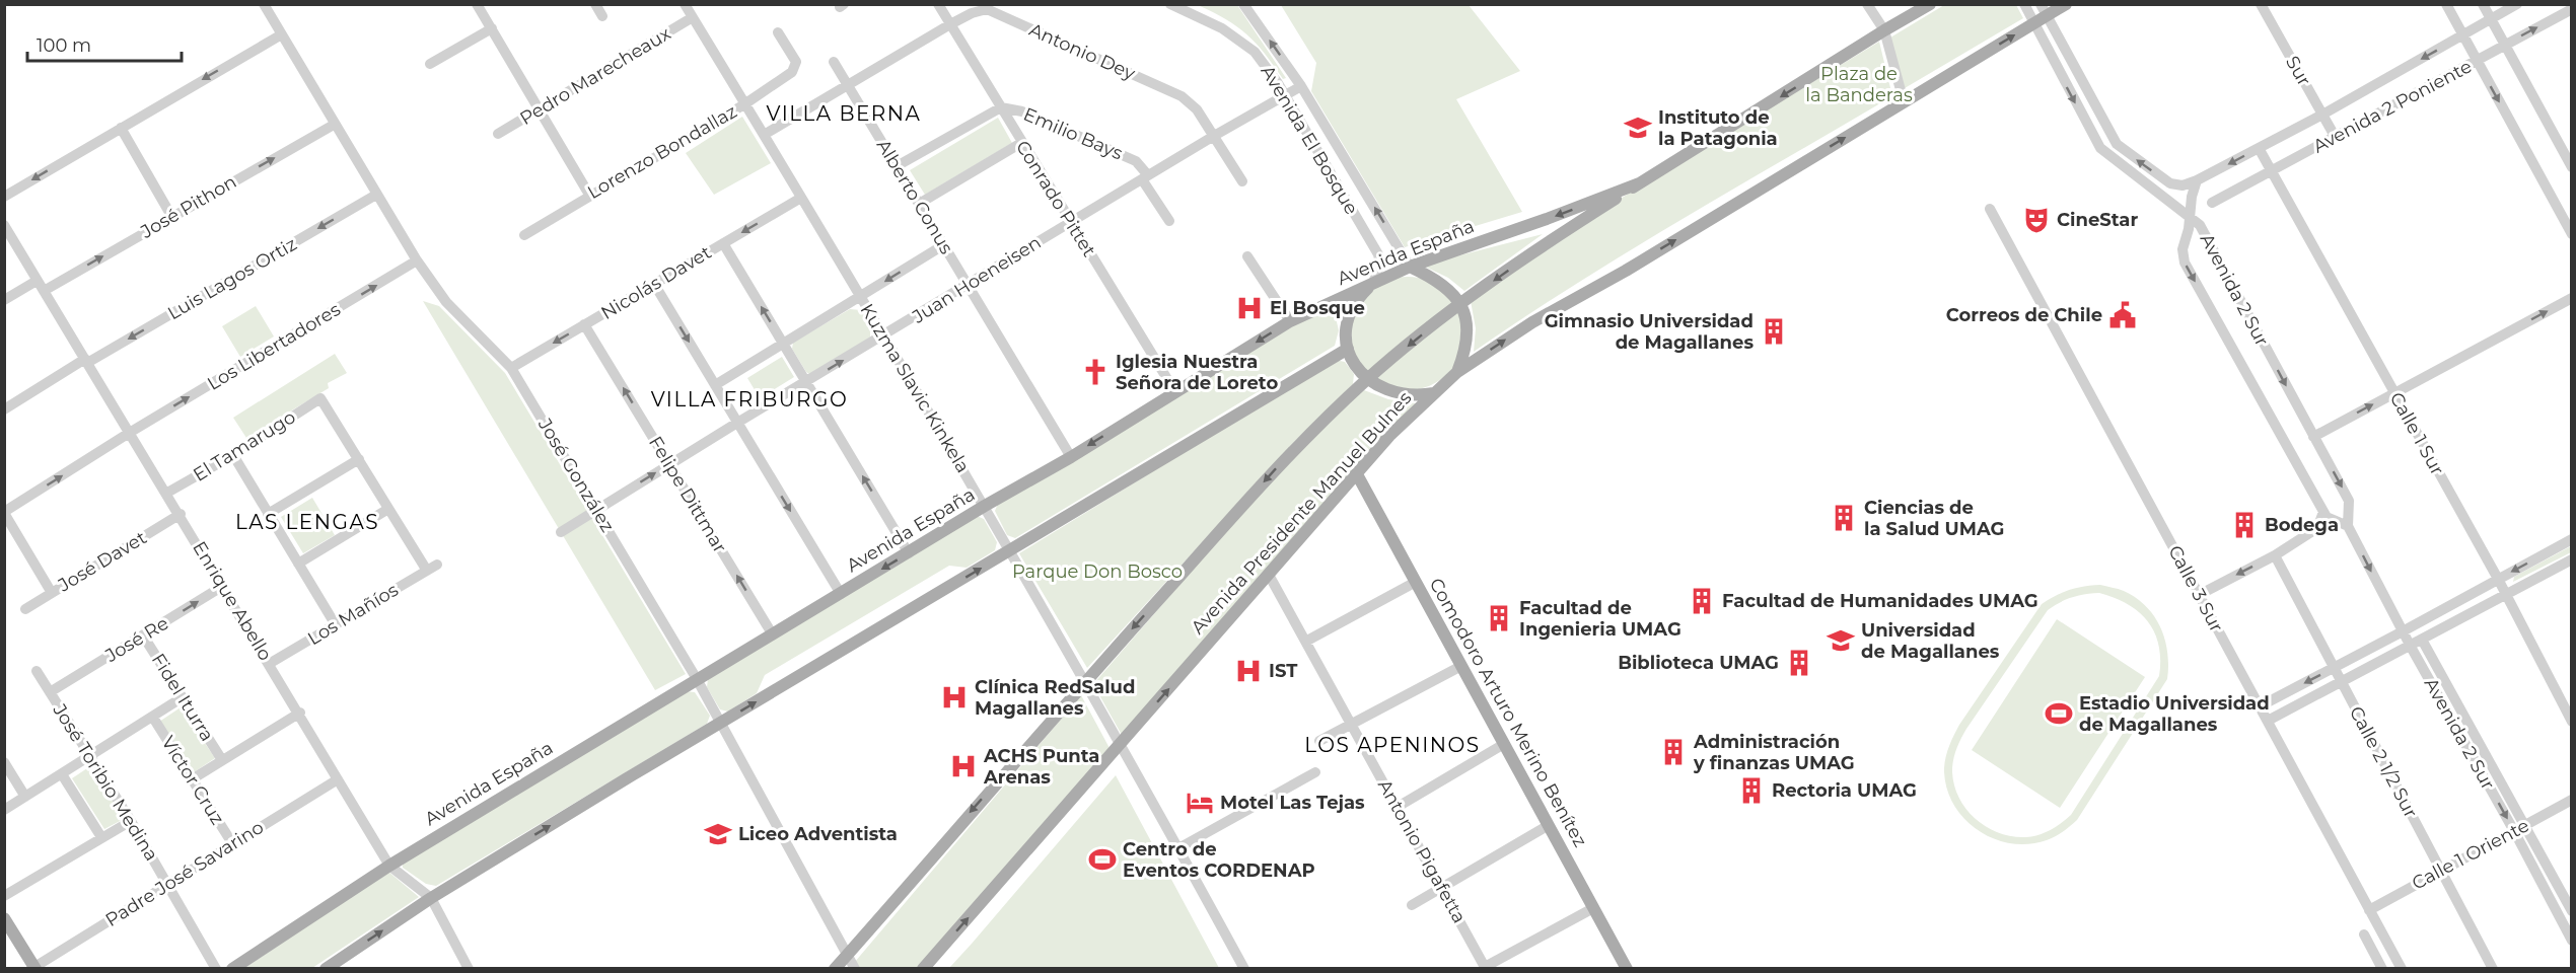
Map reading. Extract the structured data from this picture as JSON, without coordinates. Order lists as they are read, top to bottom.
{
  "streets": {
    "main road": ["Avenida España", "Avenida Presidente Manuel Bulnes", "Comodoro Arturo Merino Benítez"],
    "street": [
      "Antonio Dey",
      "Sur",
      "Pedro Marecheaux",
      "Avenida 2 Poniente",
      "Emilio Bays",
      "Avenida El Bosque",
      "Lorenzo Bondallaz",
      "Alberto Conus",
      "Conrado Pittet",
      "José Pithon",
      "Luis Lagos Ortiz",
      "Juan Hoeneisen",
      "Nicolás Davet",
      "Avenida 2 Sur",
      "Los Libertadores",
      "Kuzma Slavic Kinkela",
      "Calle 1 Sur",
      "El Tamarugo",
      "José González",
      "Felipe Dittmar",
      "José Davet",
      "Calle 3 Sur",
      "Enrique Abello",
      "Los Mañíos",
      "José Re",
      "Fidel Iturra",
      "Calle 2 1/2 Sur",
      "Víctor Cruz",
      "José Toribio Medina",
      "Antonio Pigafetta",
      "Calle 1 Oriente",
      "Padre José Savarino"
    ]
  },
  "crossings": [
    ["Antonio Dey", "Alberto Conus"],
    ["Antonio Dey", "Conrado Pittet"],
    ["Antonio Dey", "Juan Hoeneisen"],
    ["Antonio Dey", "Kuzma Slavic Kinkela"],
    ["Sur", "Avenida 2 Poniente"],
    ["Pedro Marecheaux", "Kuzma Slavic Kinkela"],
    ["Avenida 2 Poniente", "Calle 1 Sur"],
    ["Emilio Bays", "Alberto Conus"],
    ["Emilio Bays", "Conrado Pittet"],
    ["Emilio Bays", "Juan Hoeneisen"],
    ["Avenida El Bosque", "Avenida España"],
    ["Avenida El Bosque", "Juan Hoeneisen"],
    ["Lorenzo Bondallaz", "Kuzma Slavic Kinkela"],
    ["Alberto Conus", "Avenida España"],
    ["Alberto Conus", "Juan Hoeneisen"],
    ["Conrado Pittet", "Avenida España"],
    ["Conrado Pittet", "Juan Hoeneisen"],
    ["José Pithon", "José González"],
    ["José Pithon", "Enrique Abello"],
    ["Avenida España", "Kuzma Slavic Kinkela"],
    ["Avenida España", "José González"],
    ["Avenida España", "Felipe Dittmar"],
    ["Avenida España", "Avenida Presidente Manuel Bulnes"],
    ["Avenida España", "Enrique Abello"],
    ["Luis Lagos Ortiz", "José González"],
    ["Luis Lagos Ortiz", "Enrique Abello"],
    ["Juan Hoeneisen", "Kuzma Slavic Kinkela"],
    ["Juan Hoeneisen", "José González"],
    ["Juan Hoeneisen", "Felipe Dittmar"],
    ["Nicolás Davet", "Kuzma Slavic Kinkela"],
    ["Nicolás Davet", "José González"],
    ["Nicolás Davet", "Felipe Dittmar"],
    ["Avenida 2 Sur", "Calle 1 Oriente"],
    ["Los Libertadores", "José González"],
    ["Los Libertadores", "Enrique Abello"],
    ["Kuzma Slavic Kinkela", "Avenida Presidente Manuel Bulnes"],
    ["El Tamarugo", "Enrique Abello"],
    ["José González", "Avenida Presidente Manuel Bulnes"],
    ["Avenida Presidente Manuel Bulnes", "Comodoro Arturo Merino Benítez"],
    ["Avenida Presidente Manuel Bulnes", "Antonio Pigafetta"],
    ["José Davet", "Enrique Abello"],
    ["Calle 3 Sur", "Calle 1 Oriente"],
    ["Enrique Abello", "Los Mañíos"],
    ["Enrique Abello", "José Re"],
    ["Enrique Abello", "Padre José Savarino"],
    ["José Re", "Fidel Iturra"],
    ["José Re", "José Toribio Medina"],
    ["Calle 2 1/2 Sur", "Calle 1 Oriente"],
    ["Víctor Cruz", "Padre José Savarino"],
    ["José Toribio Medina", "Padre José Savarino"]
  ],
  "one_way": [
    "José Pithon",
    "Luis Lagos Ortiz",
    "Nicolás Davet",
    "Avenida 2 Sur",
    "Los Libertadores",
    "José Re"
  ],
  "districts": [
    "VILLA BERNA",
    "VILLA FRIBURGO",
    "LAS LENGAS",
    "LOS APENINOS"
  ],
  "parks": ["Plaza de la Banderas", "Parque Don Bosco"],
  "places": {
    "school or university": ["Instituto de la Patagonia", "Universidad de Magallanes", "Liceo Adventista"],
    "theatre": ["CineStar"],
    "hospital": [
      "El Bosque",
      "IST",
      "Clínica RedSalud Magallanes",
      "ACHS Punta Arenas"
    ],
    "public building": ["Correos de Chile"],
    "building": [
      "Gimnasio Universidad de Magallanes",
      "Ciencias de la Salud UMAG",
      "Bodega",
      "Facultad de Humanidades UMAG",
      "Facultad de Ingenieria UMAG",
      "Biblioteca UMAG",
      "Administración y finanzas UMAG",
      "Rectoria UMAG"
    ],
    "church": ["Iglesia Nuestra Señora de Loreto"],
    "sports": ["Estadio Universidad de Magallanes", "Centro de Eventos CORDENAP"],
    "hotel": ["Motel Las Tejas"]
  },
  "scale_bar": "100 m"
}
